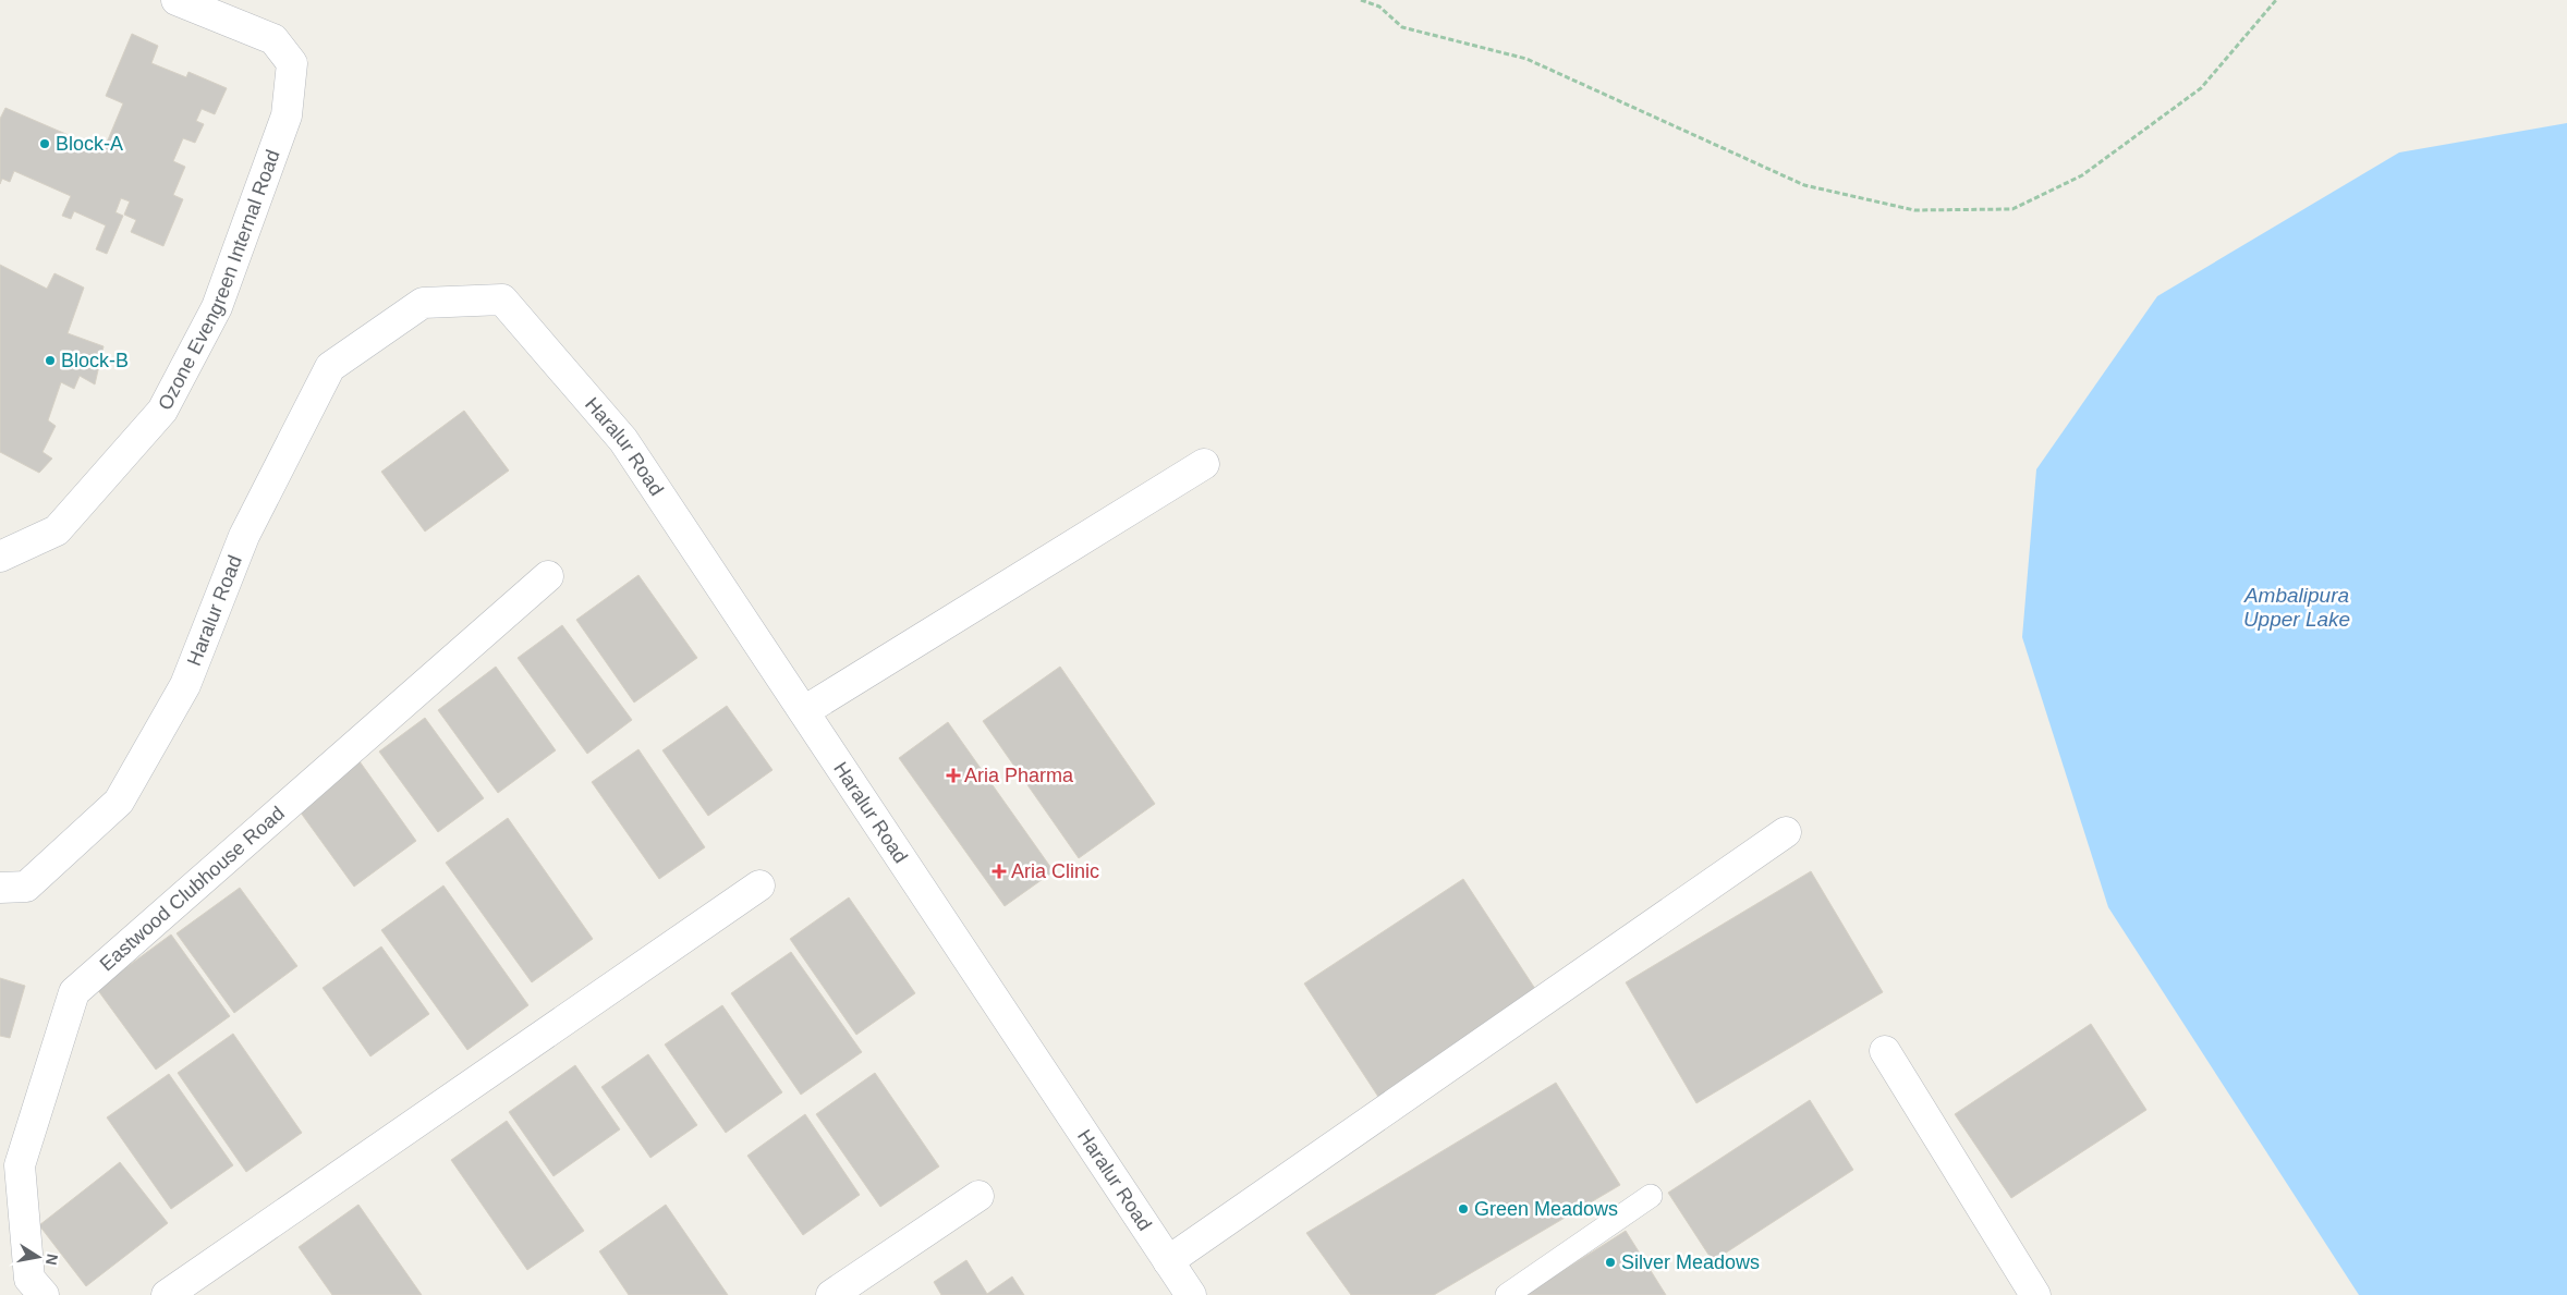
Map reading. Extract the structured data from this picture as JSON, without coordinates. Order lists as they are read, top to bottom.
{
  "streets": {
    "street": ["Ozone Evengreen Internal Road", "Haralur Road", "Eastwood Clubhouse Road"]
  },
  "water": ["Ambalipura Upper Lake"],
  "places": {
    "other": [
      "Block-A",
      "Block-B",
      "Green Meadows",
      "Silver Meadows"
    ],
    "health": ["Aria Pharma", "Aria Clinic"]
  },
  "north": "right"
}
